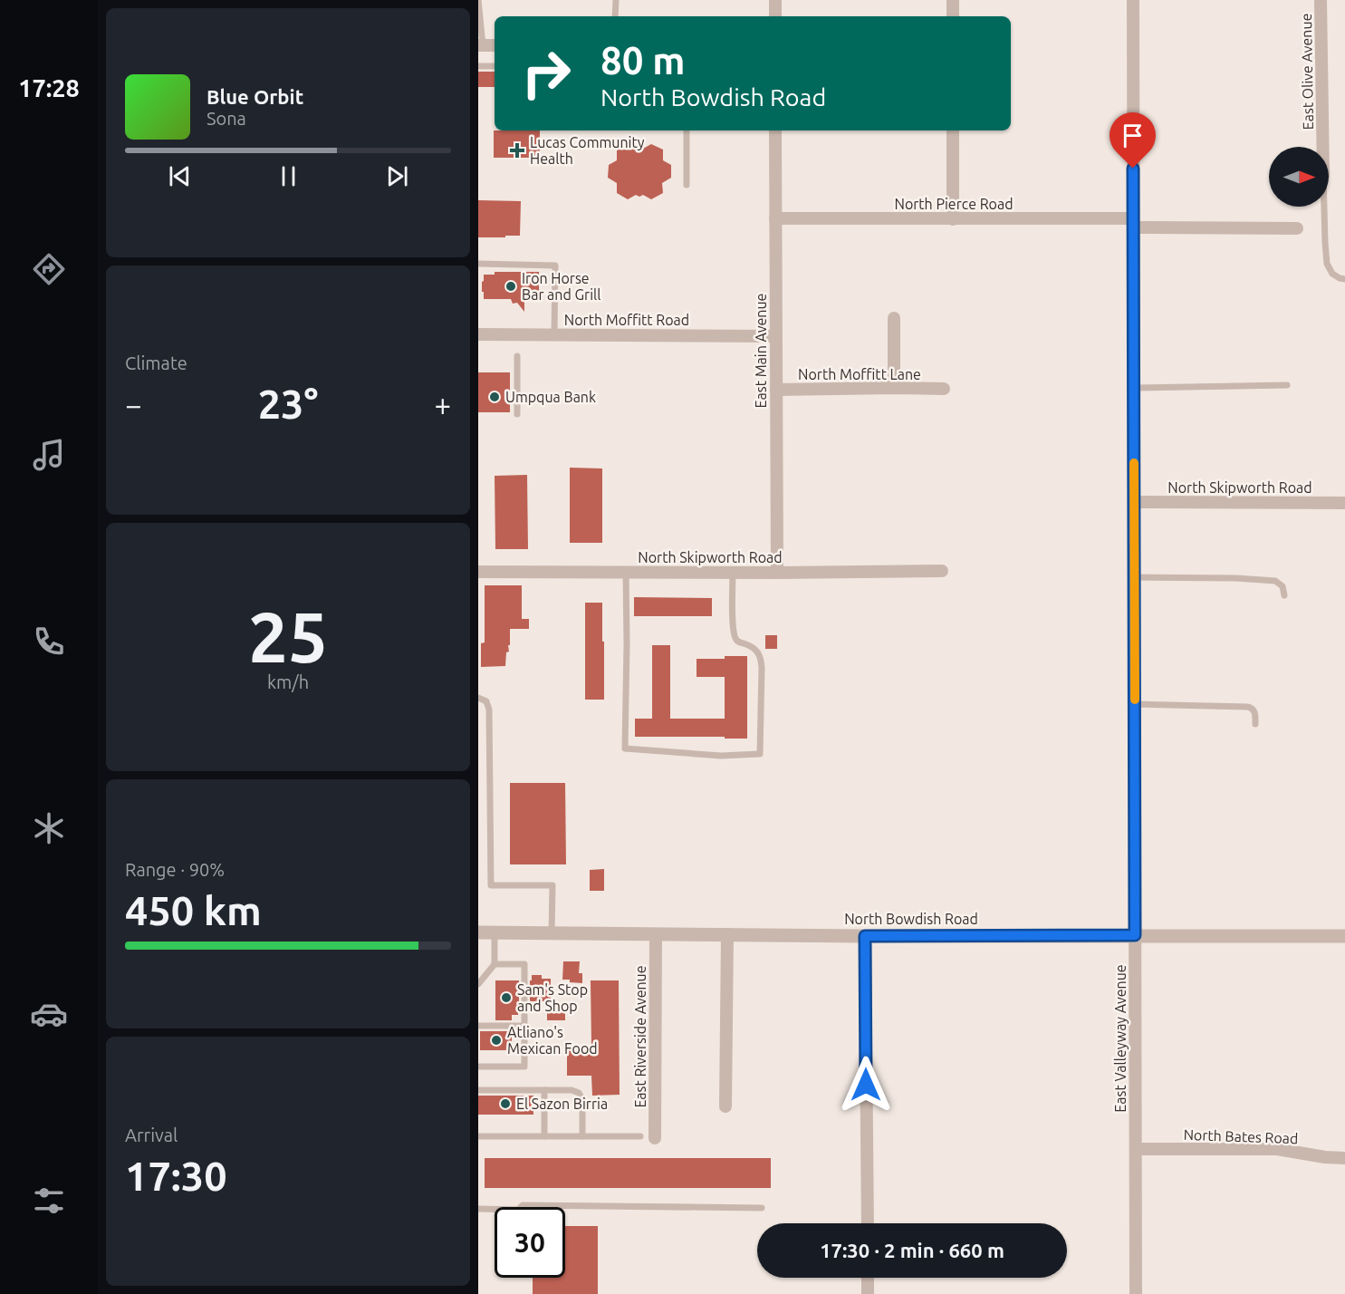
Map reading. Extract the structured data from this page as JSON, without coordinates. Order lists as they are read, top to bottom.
{
  "streets": {
    "street": [
      "East Olive Avenue",
      "North Pierce Road",
      "North Moffitt Road",
      "East Main Avenue",
      "North Moffitt Lane",
      "North Skipworth Road",
      "North Bowdish Road",
      "East Riverside Avenue",
      "East Valleyway Avenue",
      "North Bates Road"
    ]
  },
  "crossings": [
    ["North Pierce Road", "East Main Avenue"],
    ["North Pierce Road", "East Valleyway Avenue"],
    ["North Moffitt Road", "East Main Avenue"],
    ["East Main Avenue", "North Moffitt Lane"],
    ["East Main Avenue", "North Skipworth Road"],
    ["North Skipworth Road", "East Valleyway Avenue"],
    ["North Bowdish Road", "East Riverside Avenue"],
    ["North Bowdish Road", "East Valleyway Avenue"],
    ["East Valleyway Avenue", "North Bates Road"]
  ],
  "places": {
    "health": ["Lucas Community Health"],
    "other": [
      "Iron Horse Bar and Grill",
      "Umpqua Bank",
      "Sam's Stop and Shop",
      "Atliano's Mexican Food",
      "El Sazon Birria"
    ]
  },
  "north": "right",
  "page": {
    "tabs": "17:28",
    "turn": ["80 m", "North Bowdish Road"],
    "song": ["Blue Orbit", "Sona"],
    "tile": [
      "Climate",
      ["25", "km/h"],
      ["Range · 90%", "450 km"],
      ["Arrival", "17:30"]
    ],
    "heat": ["−", "23°", "+"],
    "limit": "30",
    "trip": "17:30 · 2 min · 660 m"
  }
}
